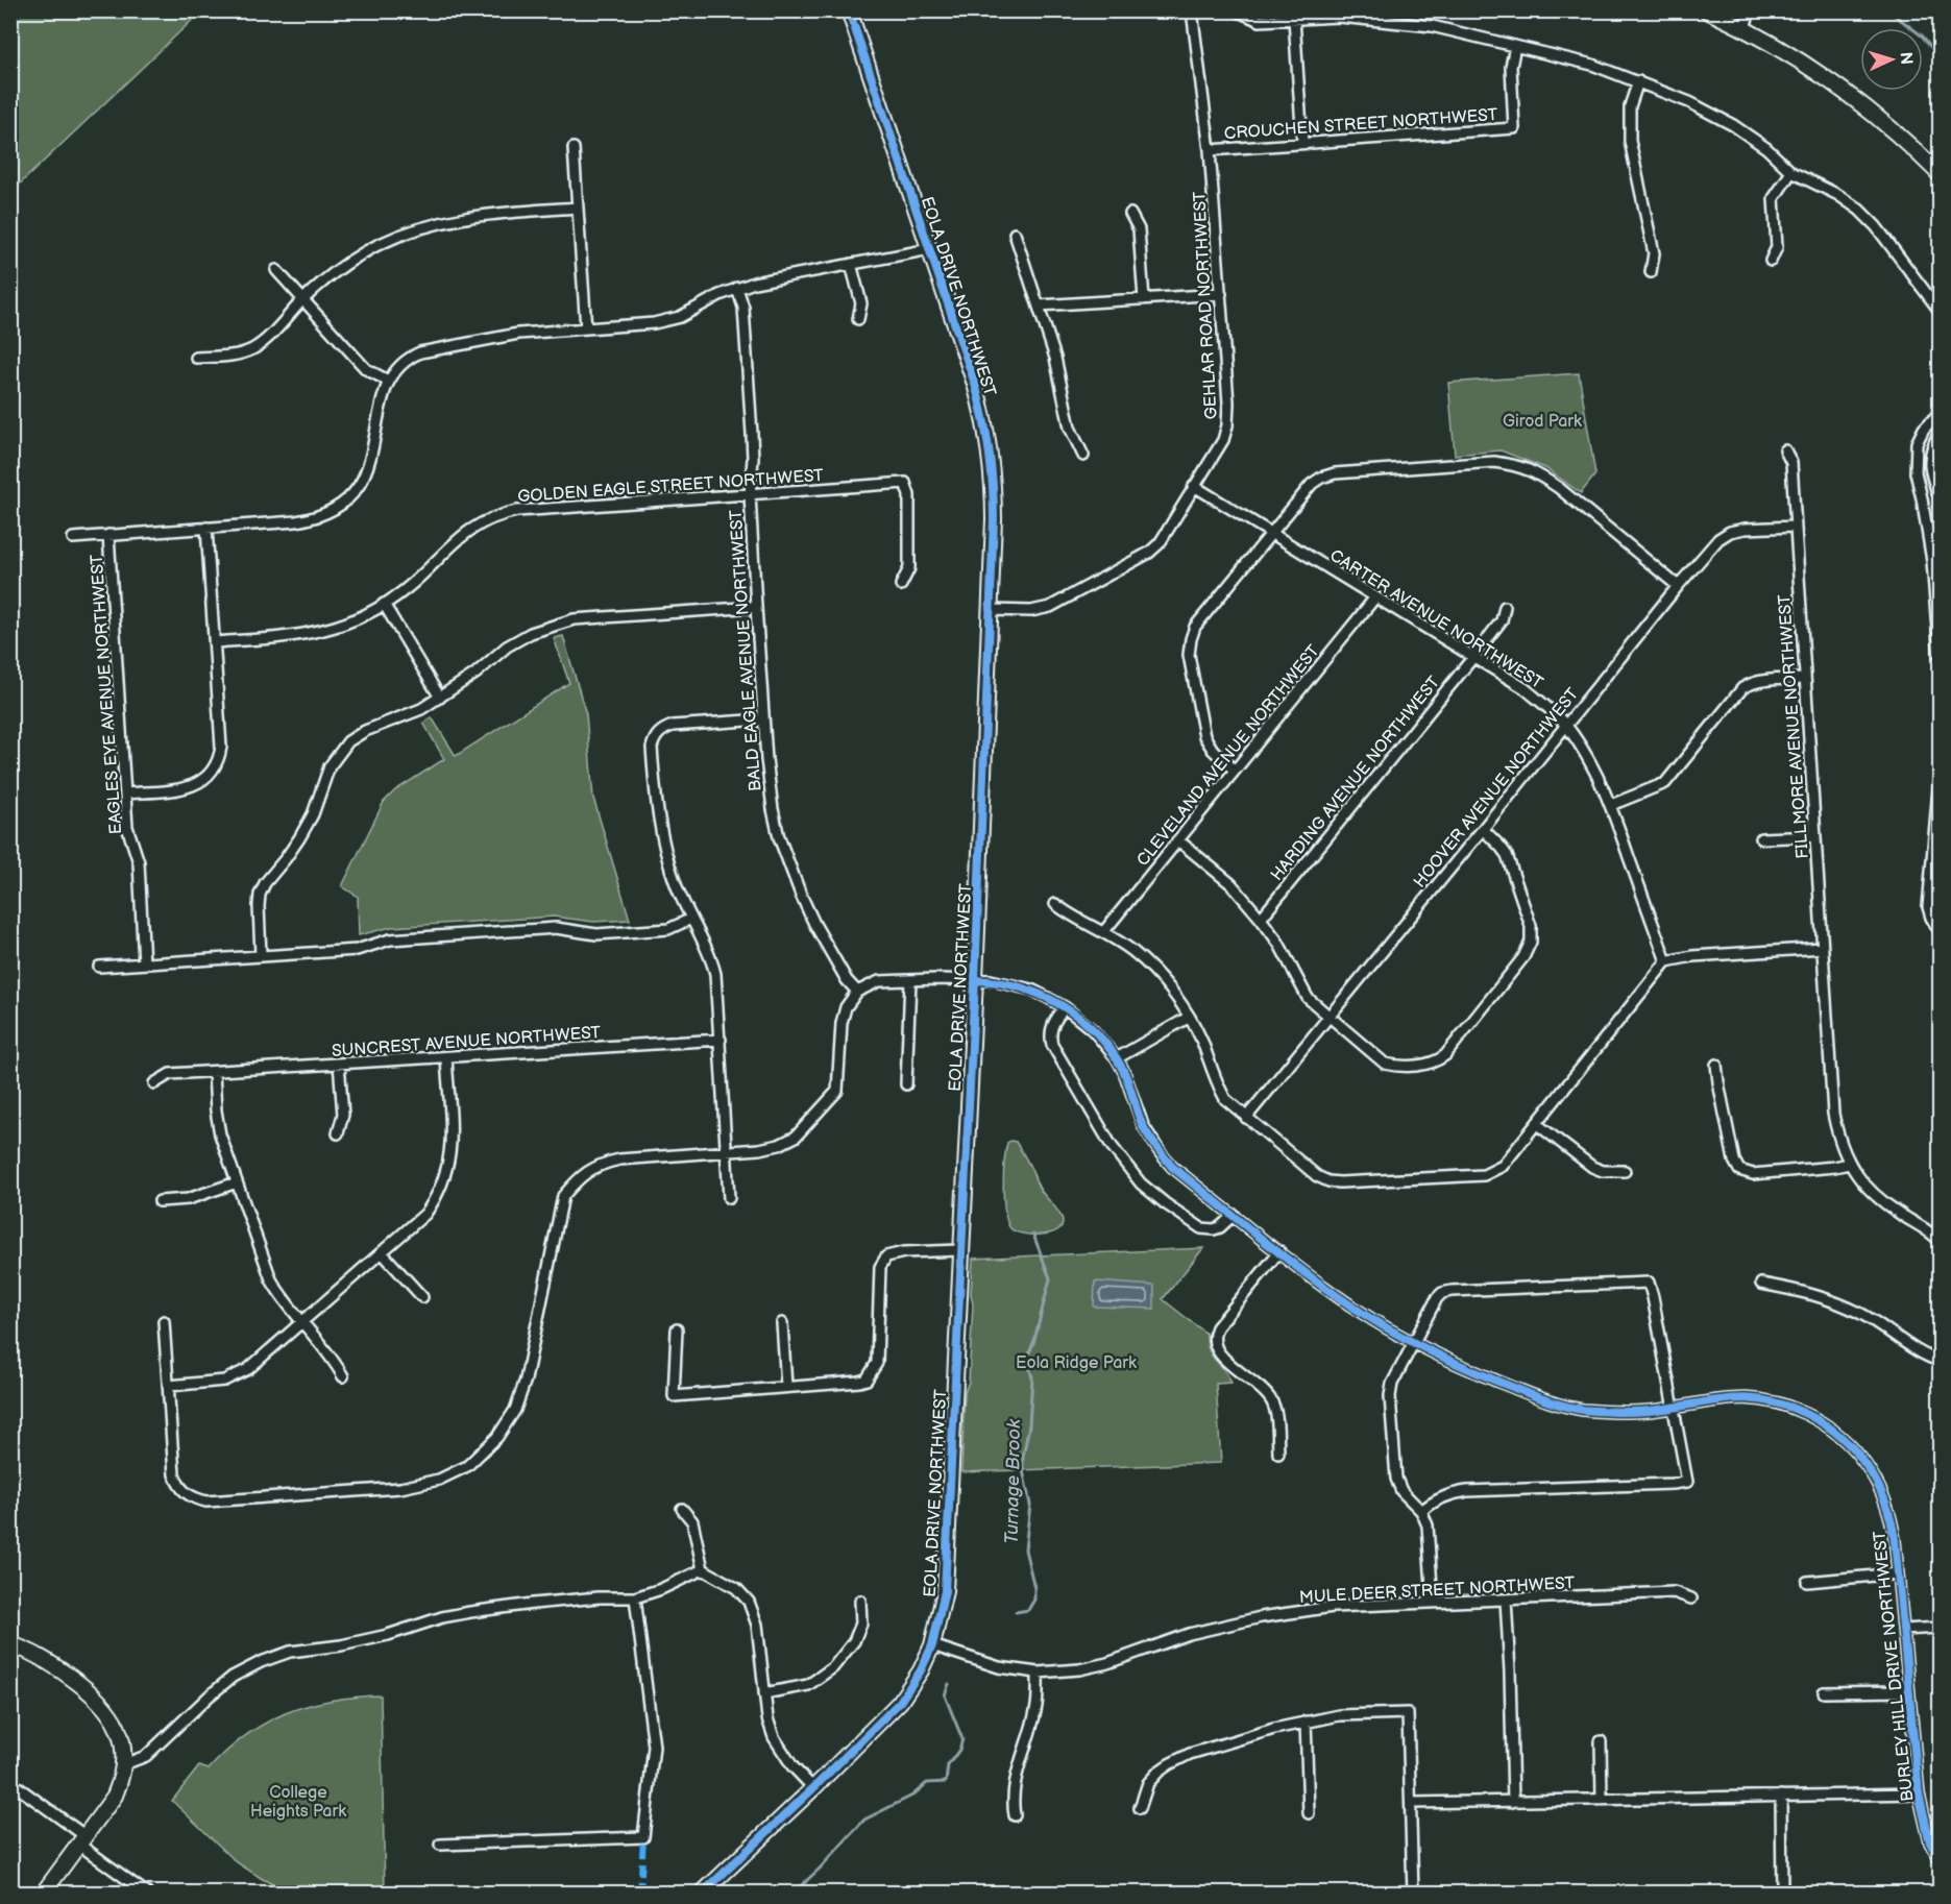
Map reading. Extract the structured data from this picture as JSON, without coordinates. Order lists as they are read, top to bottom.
{
  "streets": {
    "main road": ["EOLA DRIVE NORTHWEST"],
    "street": [
      "CROUCHEN STREET NORTHWEST",
      "GEHLAR ROAD NORTHWEST",
      "GOLDEN EAGLE STREET NORTHWEST",
      "CARTER AVENUE NORTHWEST",
      "BALD EAGLE AVENUE NORTHWEST",
      "EAGLES EYE AVENUE NORTHWEST",
      "FILLMORE AVENUE NORTHWEST",
      "CLEVELAND AVENUE NORTHWEST",
      "HARDING AVENUE NORTHWEST",
      "HOOVER AVENUE NORTHWEST",
      "SUNCREST AVENUE NORTHWEST",
      "MULE DEER STREET NORTHWEST",
      "BURLEY HILL DRIVE NORTHWEST"
    ]
  },
  "crossings": [
    ["CROUCHEN STREET NORTHWEST", "GEHLAR ROAD NORTHWEST"],
    ["EOLA DRIVE NORTHWEST", "GEHLAR ROAD NORTHWEST"],
    ["EOLA DRIVE NORTHWEST", "MULE DEER STREET NORTHWEST"],
    ["EOLA DRIVE NORTHWEST", "BURLEY HILL DRIVE NORTHWEST"],
    ["GEHLAR ROAD NORTHWEST", "CARTER AVENUE NORTHWEST"],
    ["GOLDEN EAGLE STREET NORTHWEST", "BALD EAGLE AVENUE NORTHWEST"],
    ["CARTER AVENUE NORTHWEST", "CLEVELAND AVENUE NORTHWEST"],
    ["CARTER AVENUE NORTHWEST", "HARDING AVENUE NORTHWEST"],
    ["CARTER AVENUE NORTHWEST", "HOOVER AVENUE NORTHWEST"],
    ["BALD EAGLE AVENUE NORTHWEST", "BURLEY HILL DRIVE NORTHWEST"],
    ["FILLMORE AVENUE NORTHWEST", "HOOVER AVENUE NORTHWEST"]
  ],
  "water": ["Turnage Brook"],
  "parks": ["Girod Park", "Eola Ridge Park", "College Heights Park"],
  "north": "right"
}
